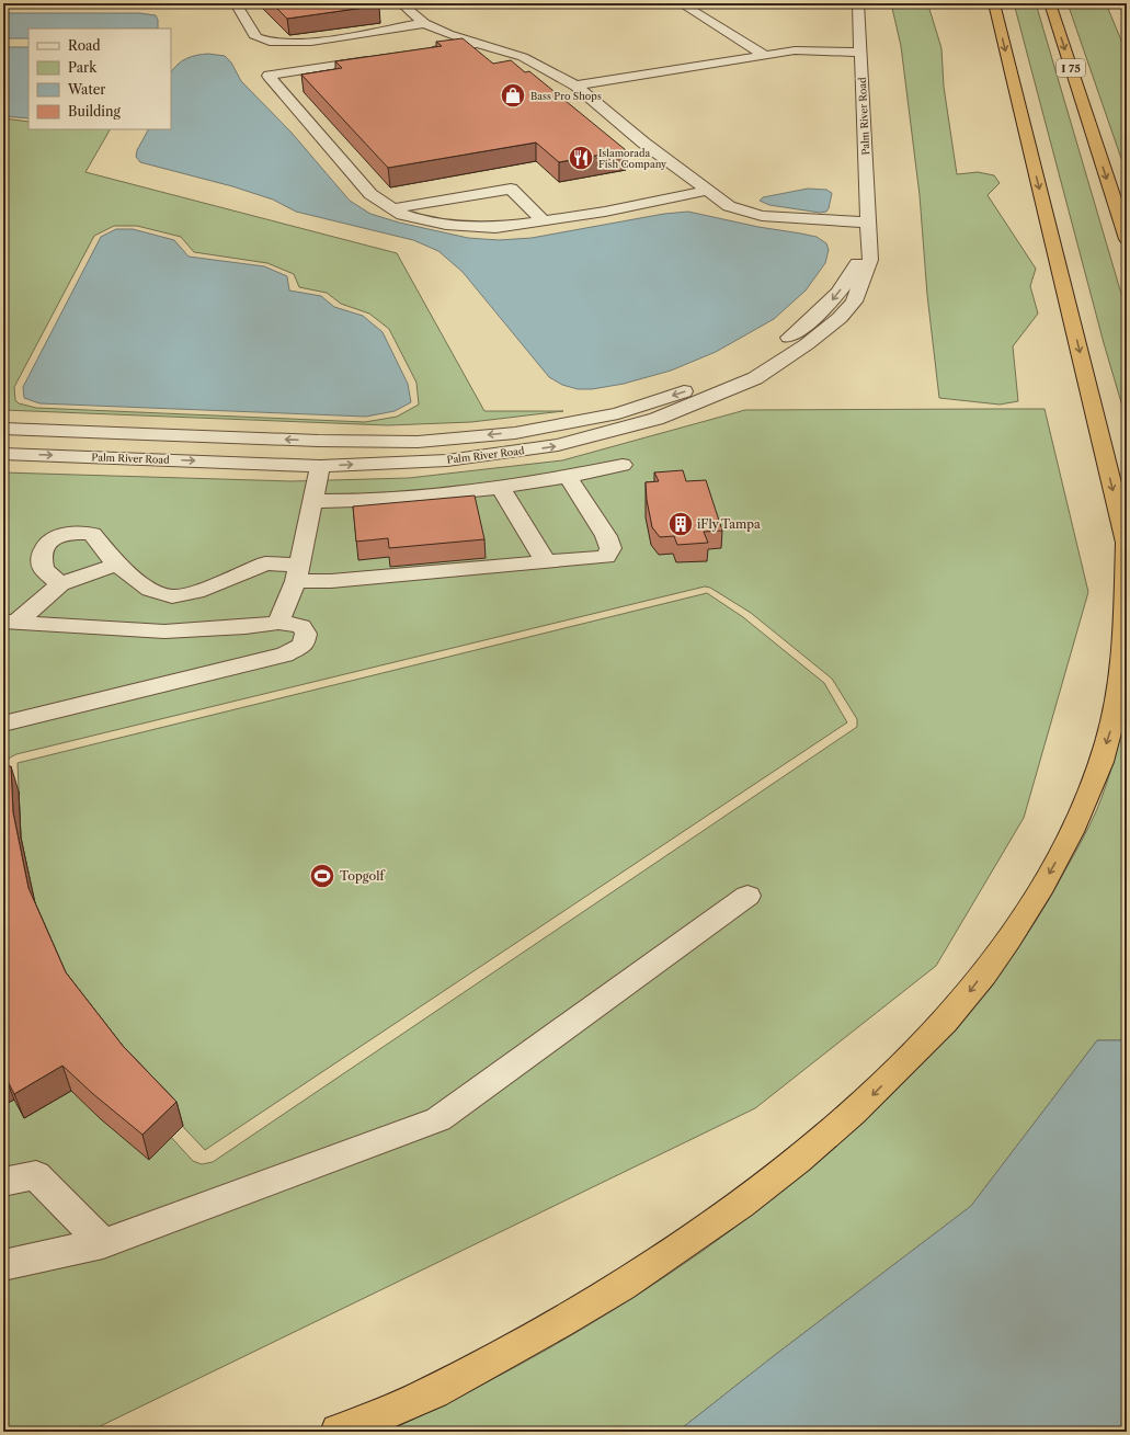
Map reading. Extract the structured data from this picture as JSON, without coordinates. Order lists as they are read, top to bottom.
{
  "streets": {
    "highway": ["I 75"],
    "street": ["Palm River Road"]
  },
  "places": {
    "shop": ["Bass Pro Shops"],
    "restaurant": ["Islamorada Fish Company"],
    "building": ["iFly Tampa"],
    "sports": ["Topgolf"]
  },
  "legend": [
    "Road",
    "Park",
    "Water",
    "Building"
  ]
}
